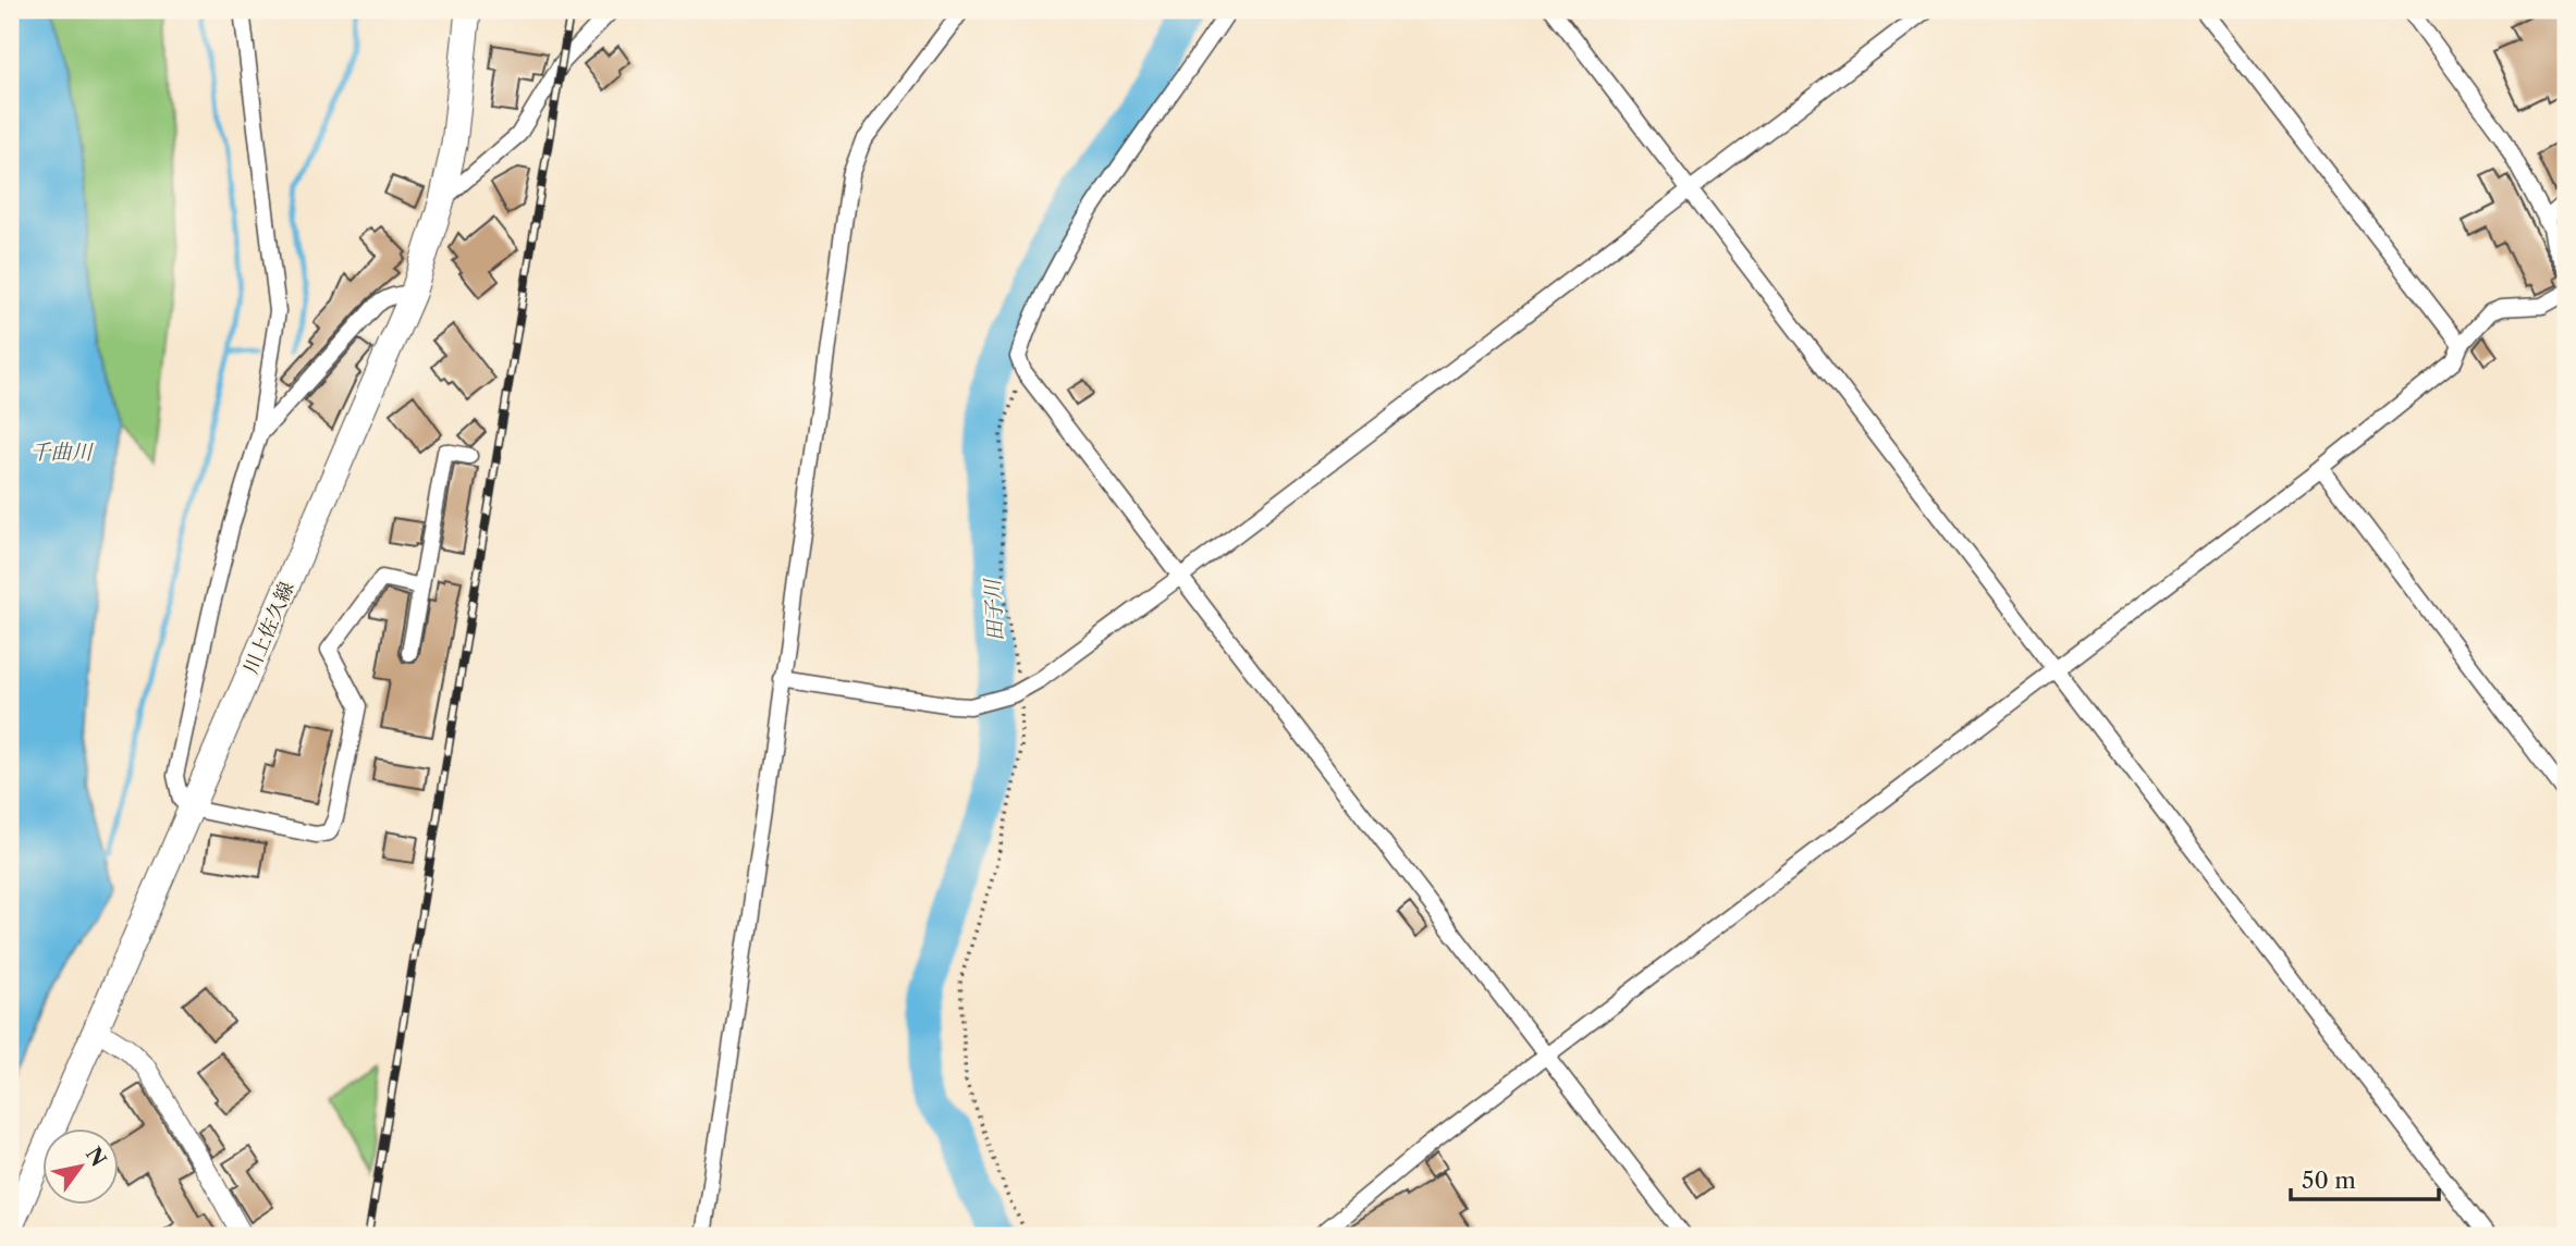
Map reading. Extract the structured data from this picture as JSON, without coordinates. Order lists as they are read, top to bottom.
{
  "streets": {
    "main road": ["川上佐久線"]
  },
  "water": ["千曲川", "田子川"],
  "scale_bar": "50 m",
  "north": "top right"
}
